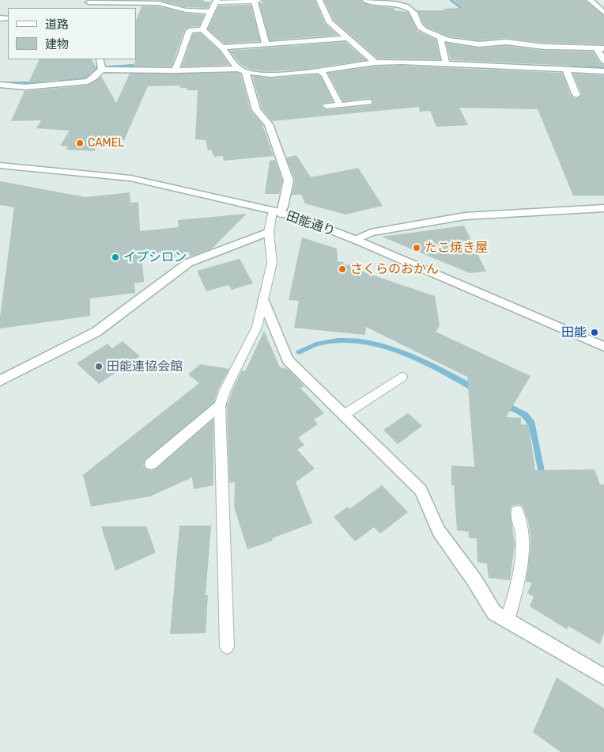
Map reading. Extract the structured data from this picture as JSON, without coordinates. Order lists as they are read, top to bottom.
{
  "streets": {
    "street": ["田能通り"]
  },
  "places": [
    "CAMEL",
    "たこ焼き屋",
    "イプシロン",
    "さくらのおかん",
    "田能",
    "田能連協会館"
  ],
  "legend": ["道路", "建物"]
}
